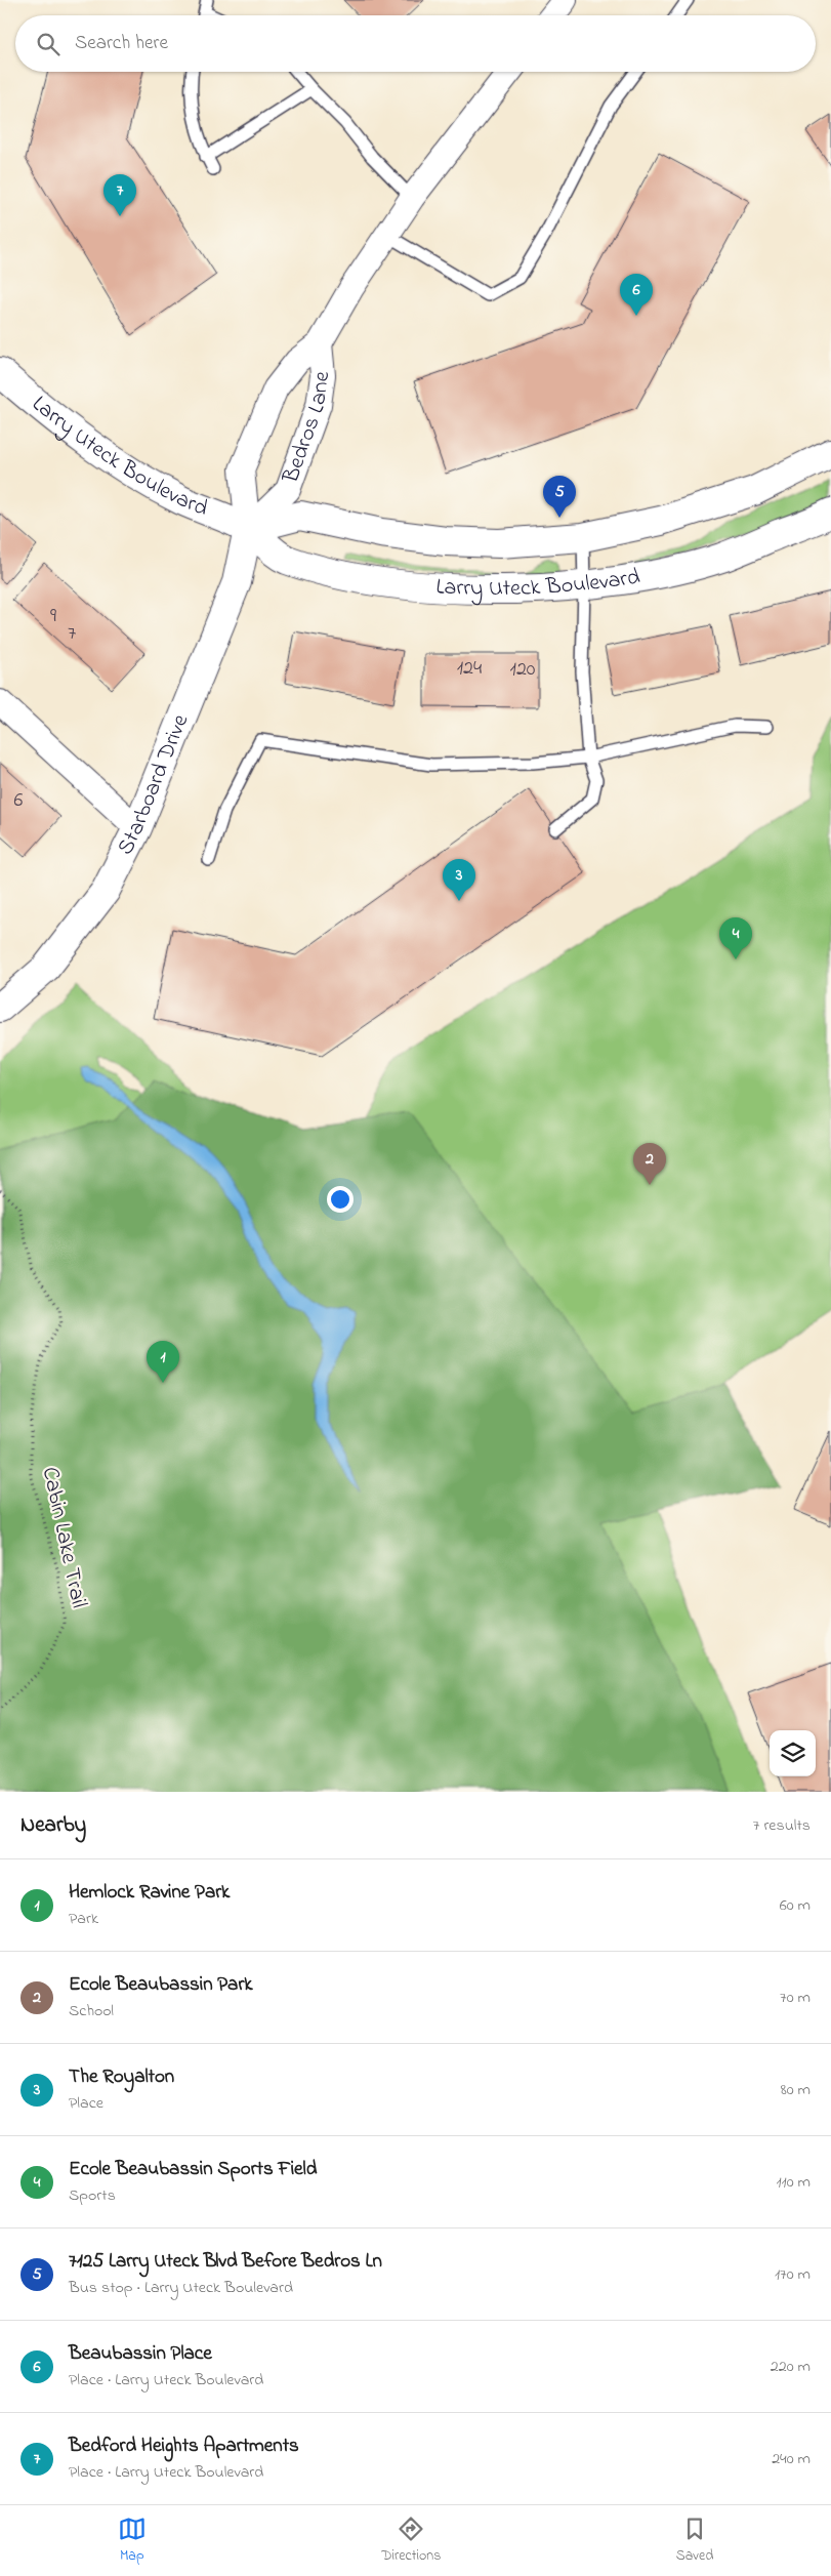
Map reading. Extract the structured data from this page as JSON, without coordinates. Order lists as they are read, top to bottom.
{
  "streets": {
    "main road": ["Larry Uteck Boulevard", "Starboard Drive"],
    "street": ["Bedros Lane"],
    "path": ["Cabin Lake Trail"]
  },
  "crossings": [
    ["Bedros Lane", "Larry Uteck Boulevard"],
    ["Bedros Lane", "Starboard Drive"],
    ["Larry Uteck Boulevard", "Starboard Drive"]
  ],
  "house_numbers": [
    "9",
    "7",
    "124",
    "120",
    "6"
  ],
  "page": {
    "search": "Search here",
    "pins": [
      "7",
      "6",
      "5",
      "3",
      "4",
      "2",
      "1"
    ],
    "heading": ["Nearby", "7 results"],
    "list": [
      {
        "mark": "1",
        "name": "Hemlock Ravine Park",
        "note": "Park",
        "value": "60 m"
      },
      {
        "mark": "2",
        "name": "Ecole Beaubassin Park",
        "note": "School",
        "value": "70 m"
      },
      {
        "mark": "3",
        "name": "The Royalton",
        "note": "Place",
        "value": "80 m"
      },
      {
        "mark": "4",
        "name": "Ecole Beaubassin Sports Field",
        "note": "Sports",
        "value": "110 m"
      },
      {
        "mark": "5",
        "name": "7125 Larry Uteck Blvd Before Bedros Ln",
        "note": "Bus stop · Larry Uteck Boulevard",
        "value": "170 m"
      },
      {
        "mark": "6",
        "name": "Beaubassin Place",
        "note": "Place · Larry Uteck Boulevard",
        "value": "220 m"
      },
      {
        "mark": "7",
        "name": "Bedford Heights Apartments",
        "note": "Place · Larry Uteck Boulevard",
        "value": "240 m"
      }
    ],
    "nav": ["Map", "Directions", "Saved"]
  }
}
